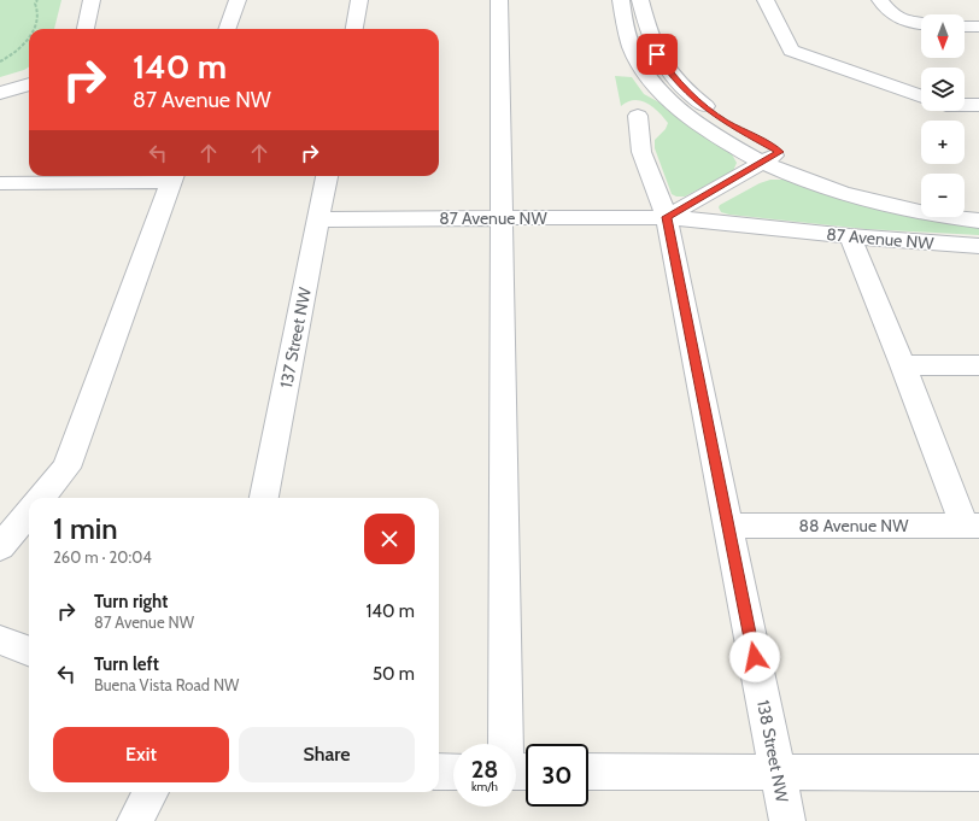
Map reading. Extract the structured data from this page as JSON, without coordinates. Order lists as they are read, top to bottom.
{
  "streets": {
    "street": [
      "87 Avenue NW",
      "137 Street NW",
      "88 Avenue NW",
      "138 Street NW"
    ]
  },
  "crossings": [
    ["87 Avenue NW", "137 Street NW"],
    ["87 Avenue NW", "138 Street NW"],
    ["88 Avenue NW", "138 Street NW"]
  ],
  "north": "bottom",
  "page": {
    "map_buttons": ["+", "−"],
    "turn": ["140 m", "87 Avenue NW"],
    "heading": ["1 min", "260 m · 20:04"],
    "list": [
      {
        "name": "Turn right",
        "note": "87 Avenue NW",
        "value": "140 m"
      },
      {
        "name": "Turn left",
        "note": "Buena Vista Road NW",
        "value": "50 m"
      }
    ],
    "buttons": ["Exit", "Share"],
    "speed": "28 km/h",
    "limit": "30"
  }
}
